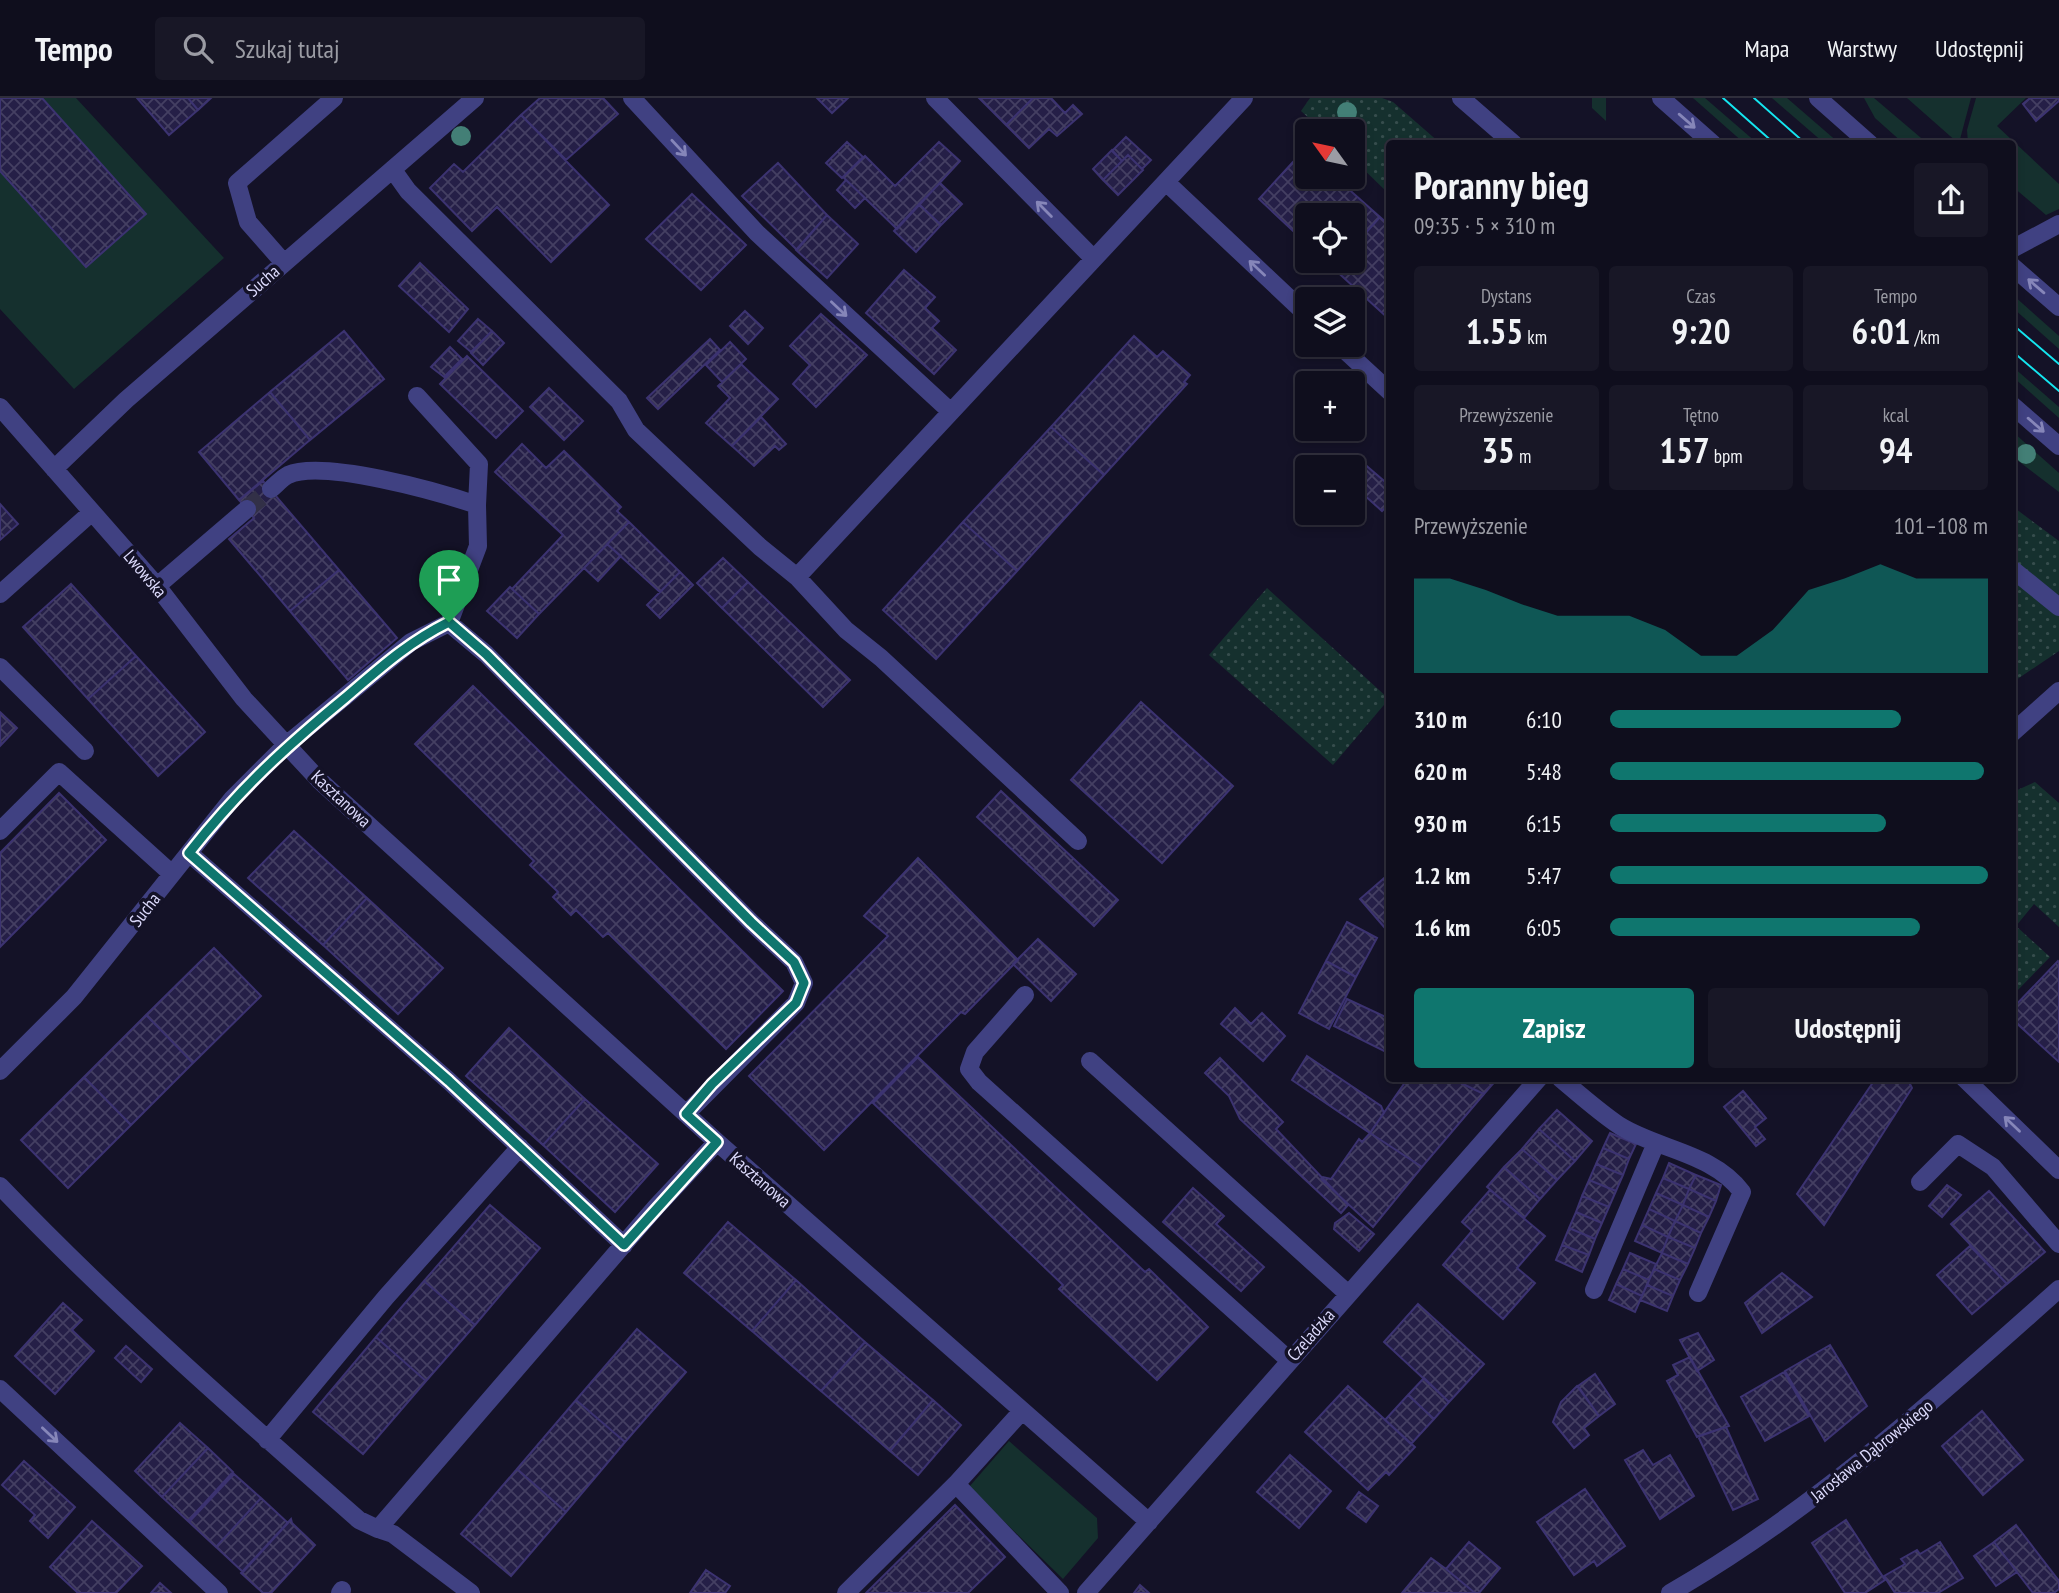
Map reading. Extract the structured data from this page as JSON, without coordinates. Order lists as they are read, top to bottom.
{
  "streets": {
    "street": [
      "Sucha",
      "Lwowska",
      "Kasztanowa",
      "Czeladzka",
      "Jarosława Dąbrowskiego"
    ]
  },
  "crossings": [
    ["Sucha", "Lwowska"],
    ["Sucha", "Kasztanowa"],
    ["Lwowska", "Kasztanowa"],
    ["Kasztanowa", "Czeladzka"]
  ],
  "north": "top left",
  "page": {
    "header": "Tempo",
    "search": "Szukaj tutaj",
    "nav": ["Mapa", "Warstwy", "Udostępnij"],
    "map_buttons": ["+", "−"],
    "heading": ["Poranny bieg", "09:35 · 5 × 310 m"],
    "stats": [
      ["Dystans", "1.55 km"],
      ["Czas", "9:20"],
      ["Tempo", "6:01 /km"],
      ["Przewyższenie", "35 m"],
      ["Tętno", "157 bpm"],
      ["kcal", "94"]
    ],
    "chart": ["Przewyższenie", "101–108 m"],
    "list": [
      {
        "name": "310 m",
        "note": "6:10"
      },
      {
        "name": "620 m",
        "note": "5:48"
      },
      {
        "name": "930 m",
        "note": "6:15"
      },
      {
        "name": "1.2 km",
        "note": "5:47"
      },
      {
        "name": "1.6 km",
        "note": "6:05"
      }
    ],
    "buttons": ["Zapisz", "Udostępnij"]
  }
}
